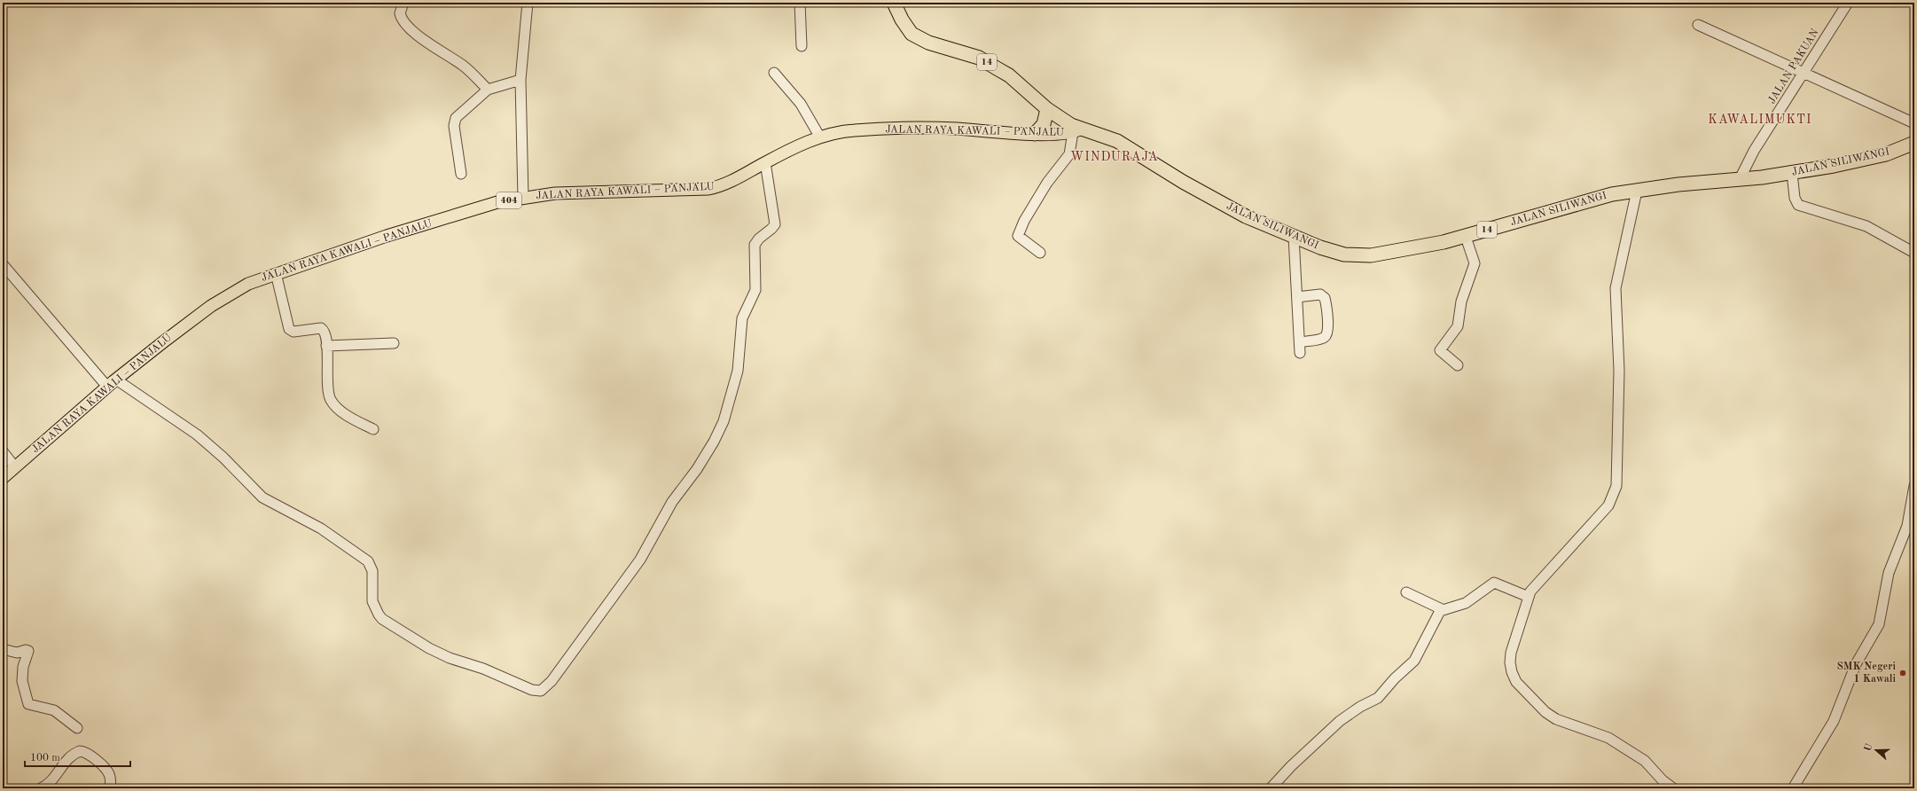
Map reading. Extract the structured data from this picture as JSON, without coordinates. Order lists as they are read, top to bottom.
{
  "streets": {
    "highway": ["14", "JALAN SILIWANGI"],
    "main road": ["JALAN RAYA KAWALI – PANJALU", "404"],
    "street": ["JALAN PAKUAN"]
  },
  "crossings": [
    ["14", "JALAN RAYA KAWALI – PANJALU"],
    ["14", "JALAN SILIWANGI"],
    ["JALAN PAKUAN", "JALAN SILIWANGI"],
    ["JALAN RAYA KAWALI – PANJALU", "JALAN SILIWANGI"]
  ],
  "districts": ["KAWALIMUKTI", "WINDURAJA"],
  "places": ["SMK Negeri 1 Kawali"],
  "scale_bar": "100 m",
  "north": "left"
}
